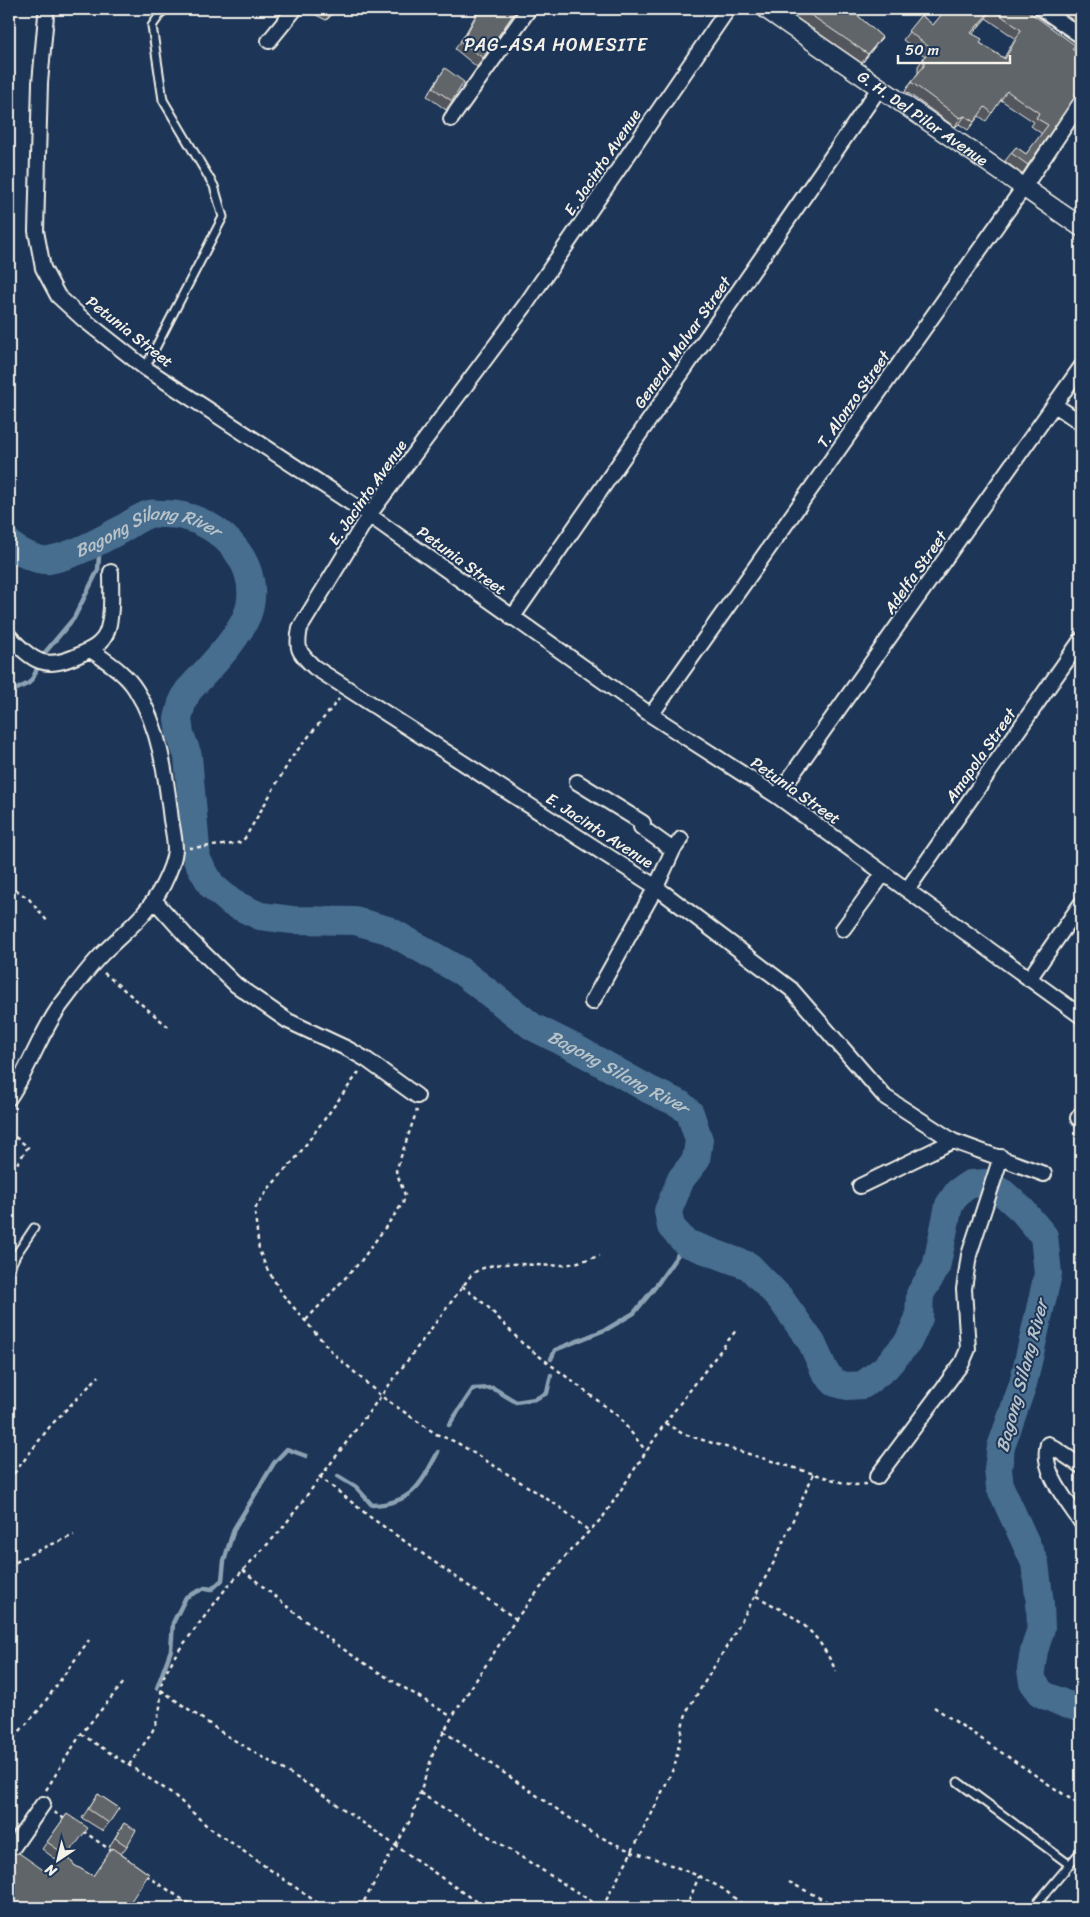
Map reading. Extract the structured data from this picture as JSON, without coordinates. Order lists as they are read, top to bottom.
{
  "streets": {
    "street": [
      "G. H. Del Pilar Avenue",
      "E. Jacinto Avenue",
      "Petunia Street",
      "General Malvar Street",
      "T. Alonzo Street",
      "Adelfa Street",
      "Amapola Street"
    ]
  },
  "crossings": [
    ["G. H. Del Pilar Avenue", "General Malvar Street"],
    ["G. H. Del Pilar Avenue", "T. Alonzo Street"],
    ["E. Jacinto Avenue", "Petunia Street"],
    ["Petunia Street", "General Malvar Street"],
    ["Petunia Street", "T. Alonzo Street"],
    ["Petunia Street", "Adelfa Street"],
    ["Petunia Street", "Amapola Street"]
  ],
  "districts": ["PAG-ASA HOMESITE"],
  "water": ["Bagong Silang River"],
  "scale_bar": "50 m",
  "north": "bottom left"
}
